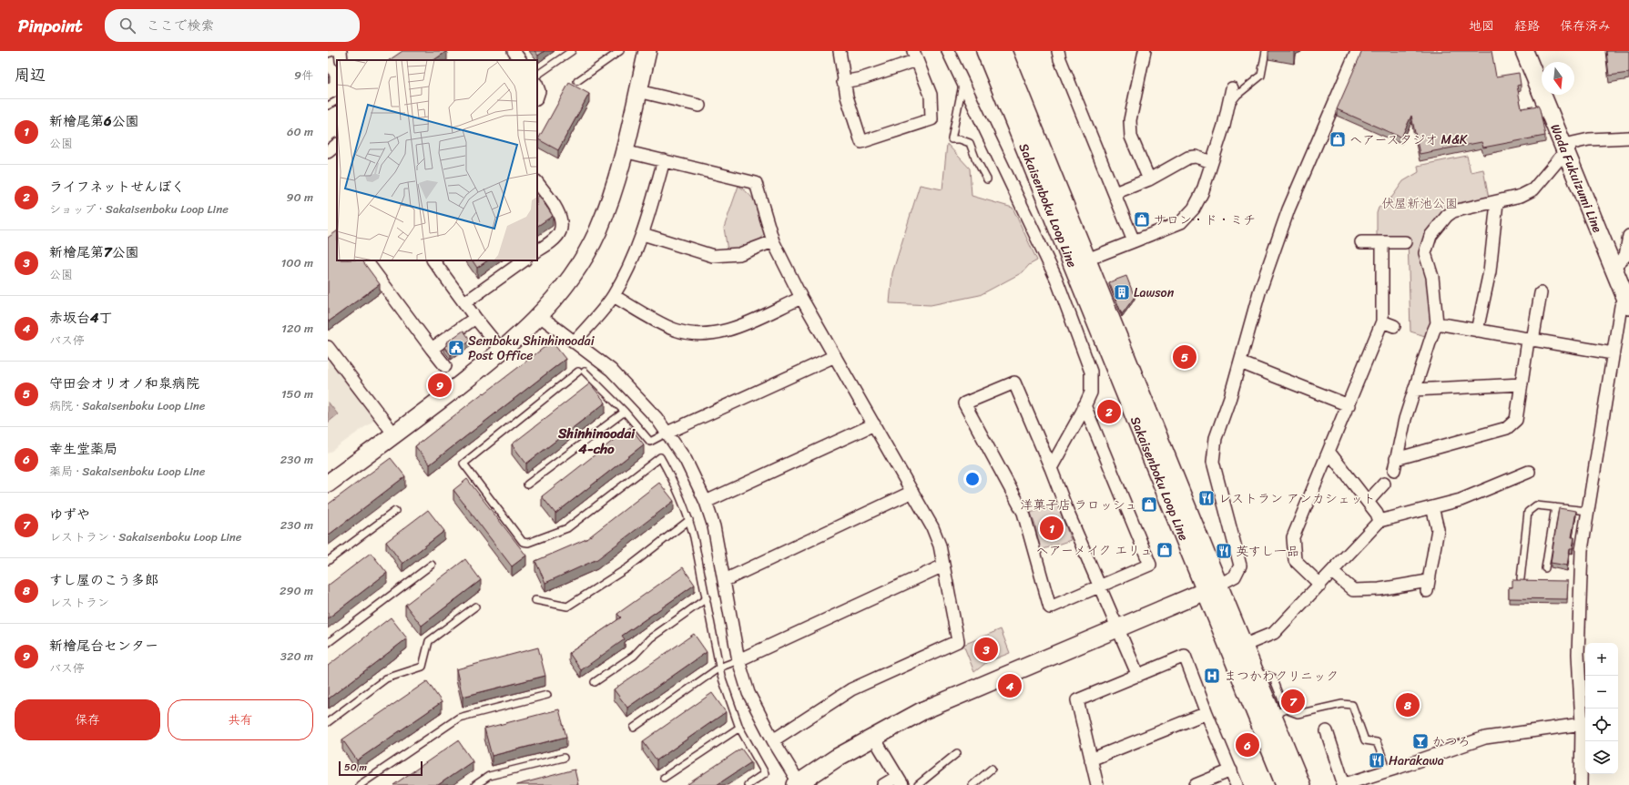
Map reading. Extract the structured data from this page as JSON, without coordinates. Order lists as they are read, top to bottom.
{
  "streets": {
    "main road": ["Wada Fukuizumi Line", "Sakaisenboku Loop Line"]
  },
  "districts": ["Shinhinoodai 4-cho"],
  "parks": ["伏屋新池公園"],
  "places": {
    "shop": [
      "ヘアースタジオ M&K",
      "サロン・ド・ミチ",
      "洋菓子店 ラロッシュ",
      "ヘアーメイク エリュ"
    ],
    "building": ["Lawson"],
    "public building": ["Semboku Shinhinoodai Post Office"],
    "restaurant": ["レストラン アンカシェット", "英すし一品", "Harakawa"],
    "hospital": ["まつかわクリニック"],
    "bar": ["かつろ"]
  },
  "scale_bar": "50 m",
  "north": "bottom",
  "page": {
    "header": "Pinpoint",
    "search": "ここで検索",
    "nav": ["地図", "経路", "保存済み"],
    "heading": ["周辺", "9件"],
    "list": [
      {
        "mark": "1",
        "name": "新檜尾第6公園",
        "note": "公園",
        "value": "60 m"
      },
      {
        "mark": "2",
        "name": "ライフネットせんぼく",
        "note": "ショップ · Sakaisenboku Loop Line",
        "value": "90 m"
      },
      {
        "mark": "3",
        "name": "新檜尾第7公園",
        "note": "公園",
        "value": "100 m"
      },
      {
        "mark": "4",
        "name": "赤坂台4丁",
        "note": "バス停",
        "value": "120 m"
      },
      {
        "mark": "5",
        "name": "守田会オリオノ和泉病院",
        "note": "病院 · Sakaisenboku Loop Line",
        "value": "150 m"
      },
      {
        "mark": "6",
        "name": "幸生堂薬局",
        "note": "薬局 · Sakaisenboku Loop Line",
        "value": "230 m"
      },
      {
        "mark": "7",
        "name": "ゆずや",
        "note": "レストラン · Sakaisenboku Loop Line",
        "value": "230 m"
      },
      {
        "mark": "8",
        "name": "すし屋のこう多郎",
        "note": "レストラン",
        "value": "290 m"
      },
      {
        "mark": "9",
        "name": "新檜尾台センター",
        "note": "バス停",
        "value": "320 m"
      }
    ],
    "pins": [
      "5",
      "9",
      "2",
      "1",
      "3",
      "4",
      "7",
      "8",
      "6"
    ],
    "map_buttons": ["+", "−"],
    "buttons": ["保存", "共有"],
    "scale": "50 m"
  }
}
